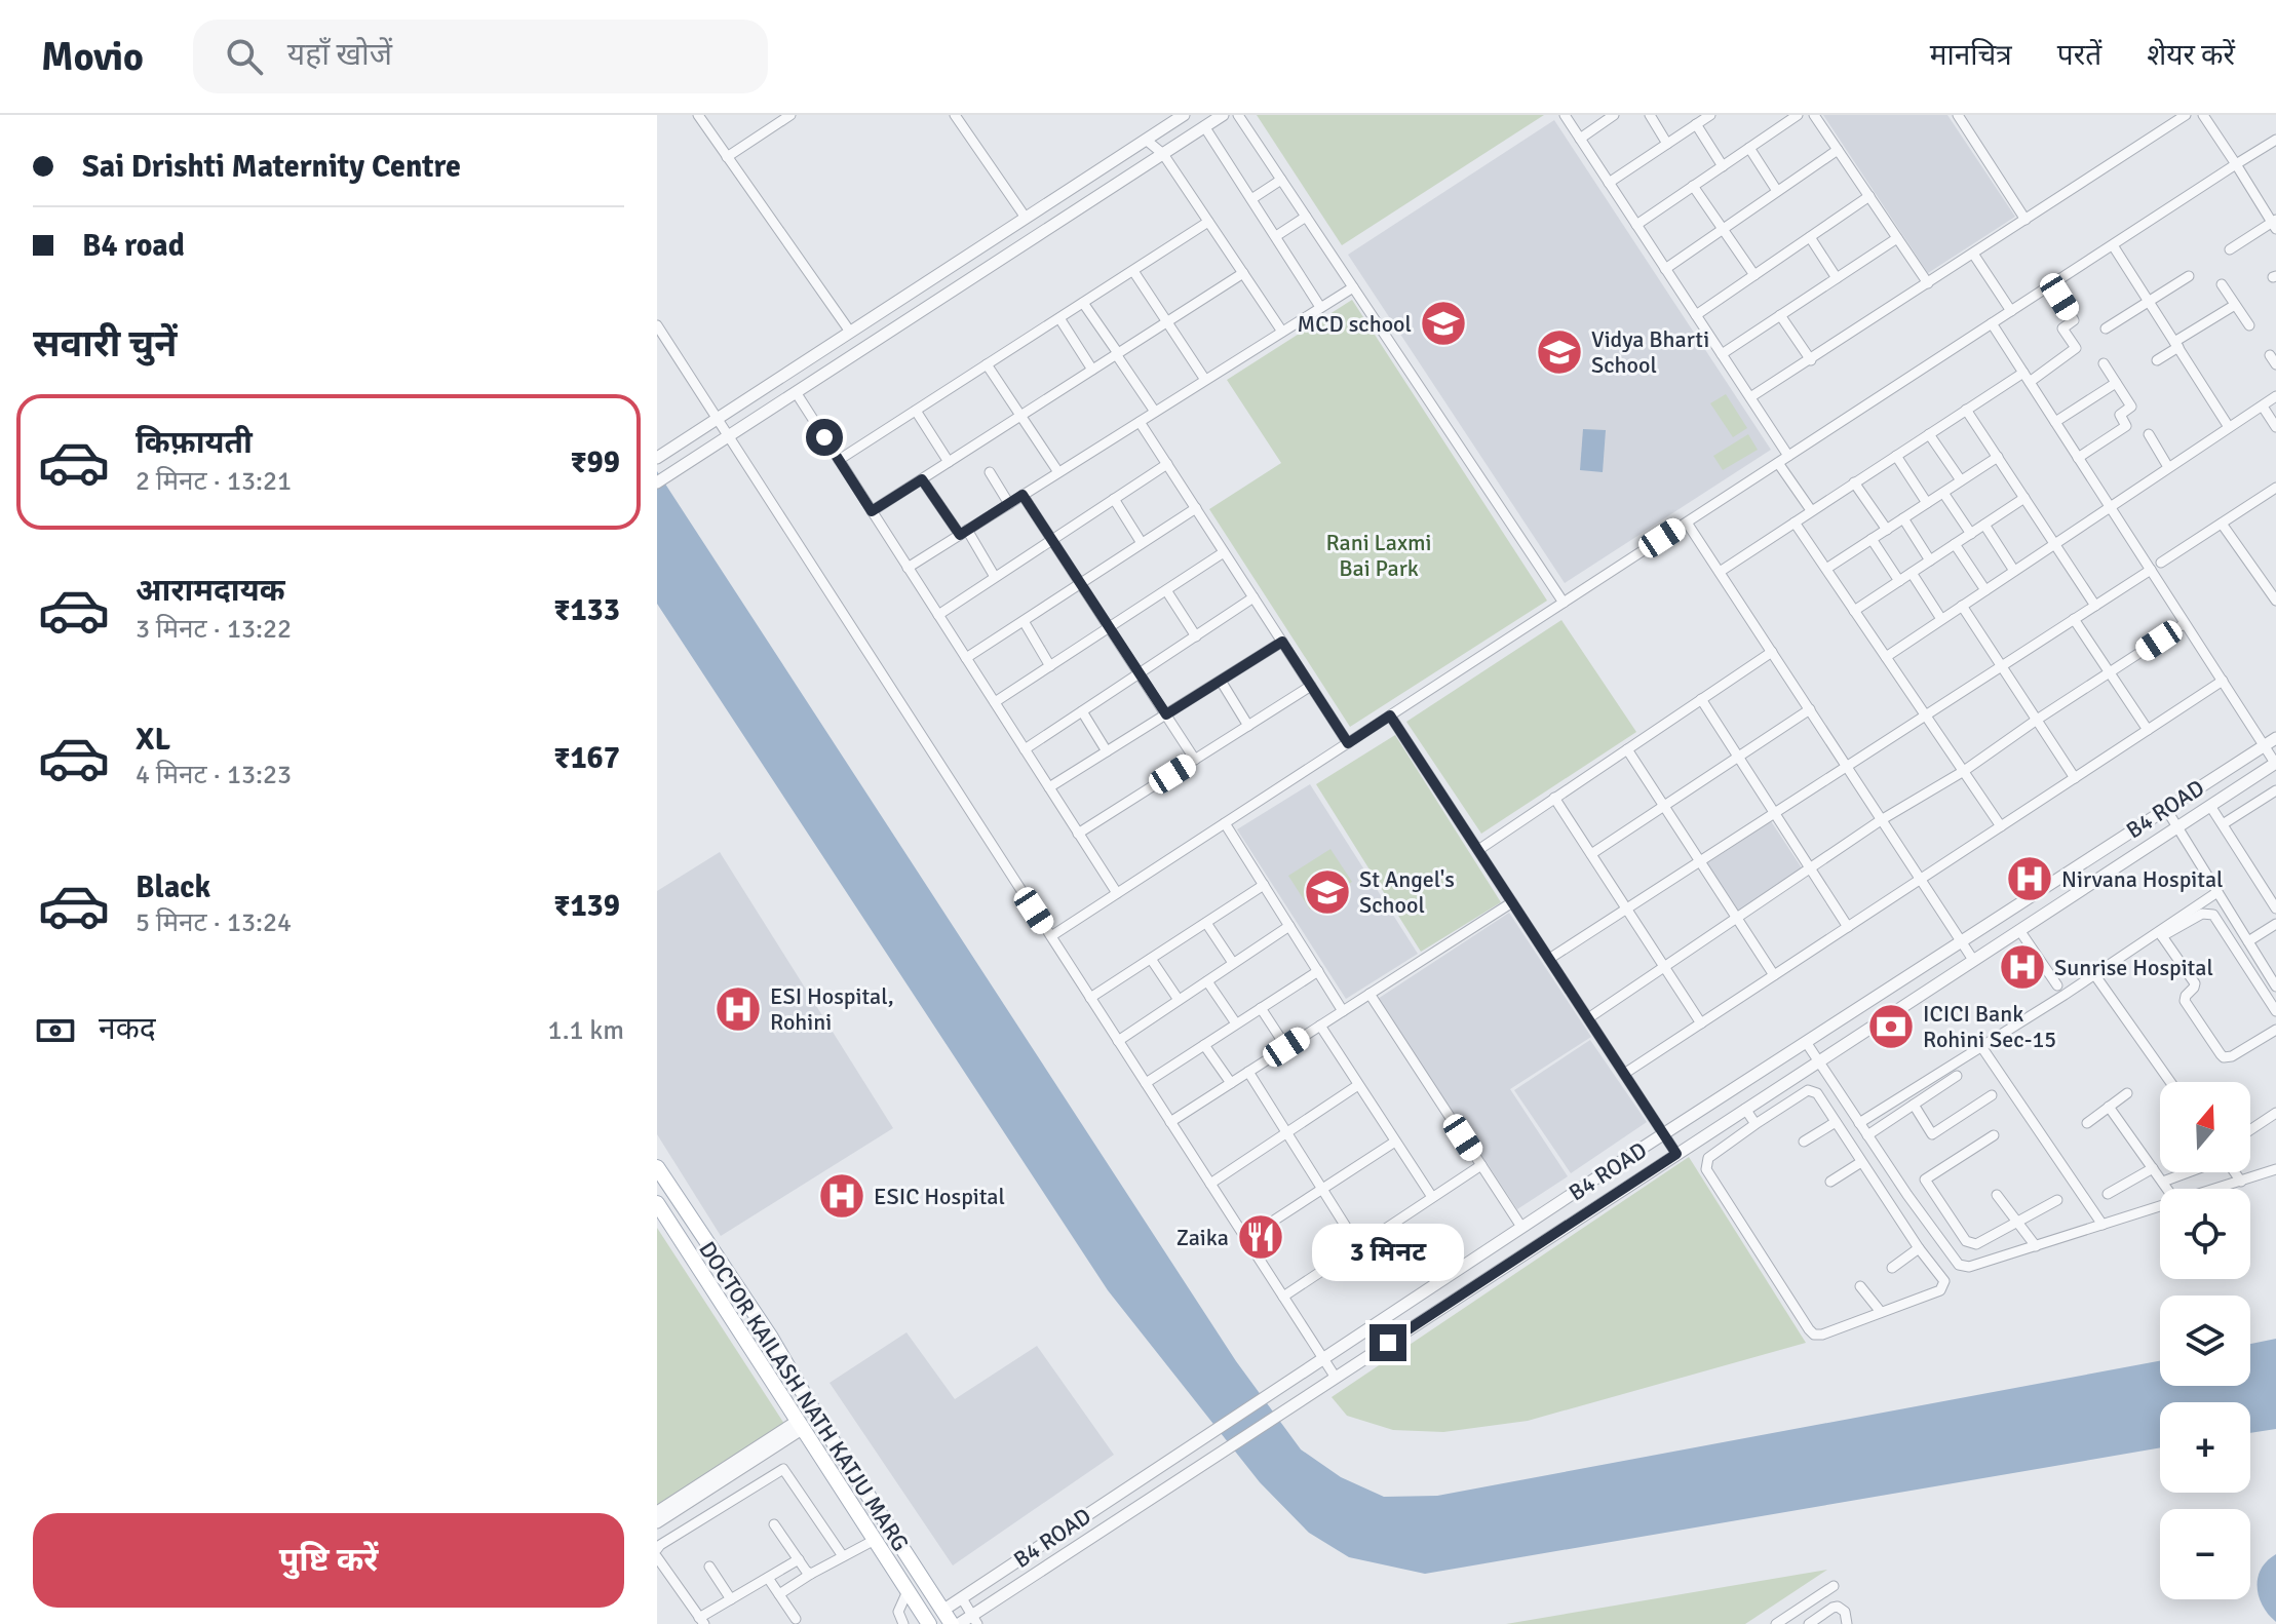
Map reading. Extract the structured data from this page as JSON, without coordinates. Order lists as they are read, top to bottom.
{
  "streets": {
    "main road": ["DOCTOR KAILASH NATH KATJU MARG"],
    "street": ["B4 ROAD"]
  },
  "crossings": [
    ["B4 ROAD", "DOCTOR KAILASH NATH KATJU MARG"]
  ],
  "parks": ["Rani Laxmi Bai Park"],
  "places": {
    "school or university": ["MCD school", "Vidya Bharti School", "St Angel's School"],
    "hospital": [
      "Nirvana Hospital",
      "Sunrise Hospital",
      "ESI Hospital, Rohini",
      "ESIC Hospital"
    ],
    "bank": ["ICICI Bank Rohini Sec-15"],
    "restaurant": ["Zaika"]
  },
  "north": "top",
  "page": {
    "header": "Movio",
    "search": "यहाँ खोजें",
    "nav": ["मानचित्र", "परतें", "शेयर करें"],
    "banner": ["Sai Drishti Maternity Centre", "B4 road"],
    "heading": "सवारी चुनें",
    "list": [
      {
        "name": "किफ़ायती",
        "note": "2 मिनट · 13:21",
        "value": "₹99"
      },
      {
        "name": "आरामदायक",
        "note": "3 मिनट · 13:22",
        "value": "₹133"
      },
      {
        "name": "XL",
        "note": "4 मिनट · 13:23",
        "value": "₹167"
      },
      {
        "name": "Black",
        "note": "5 मिनट · 13:24",
        "value": "₹139"
      }
    ],
    "pay": ["नकद", "1.1 km"],
    "map_buttons": ["+", "−"],
    "bubble": "3 मिनट",
    "buttons": "पुष्टि करें"
  }
}
